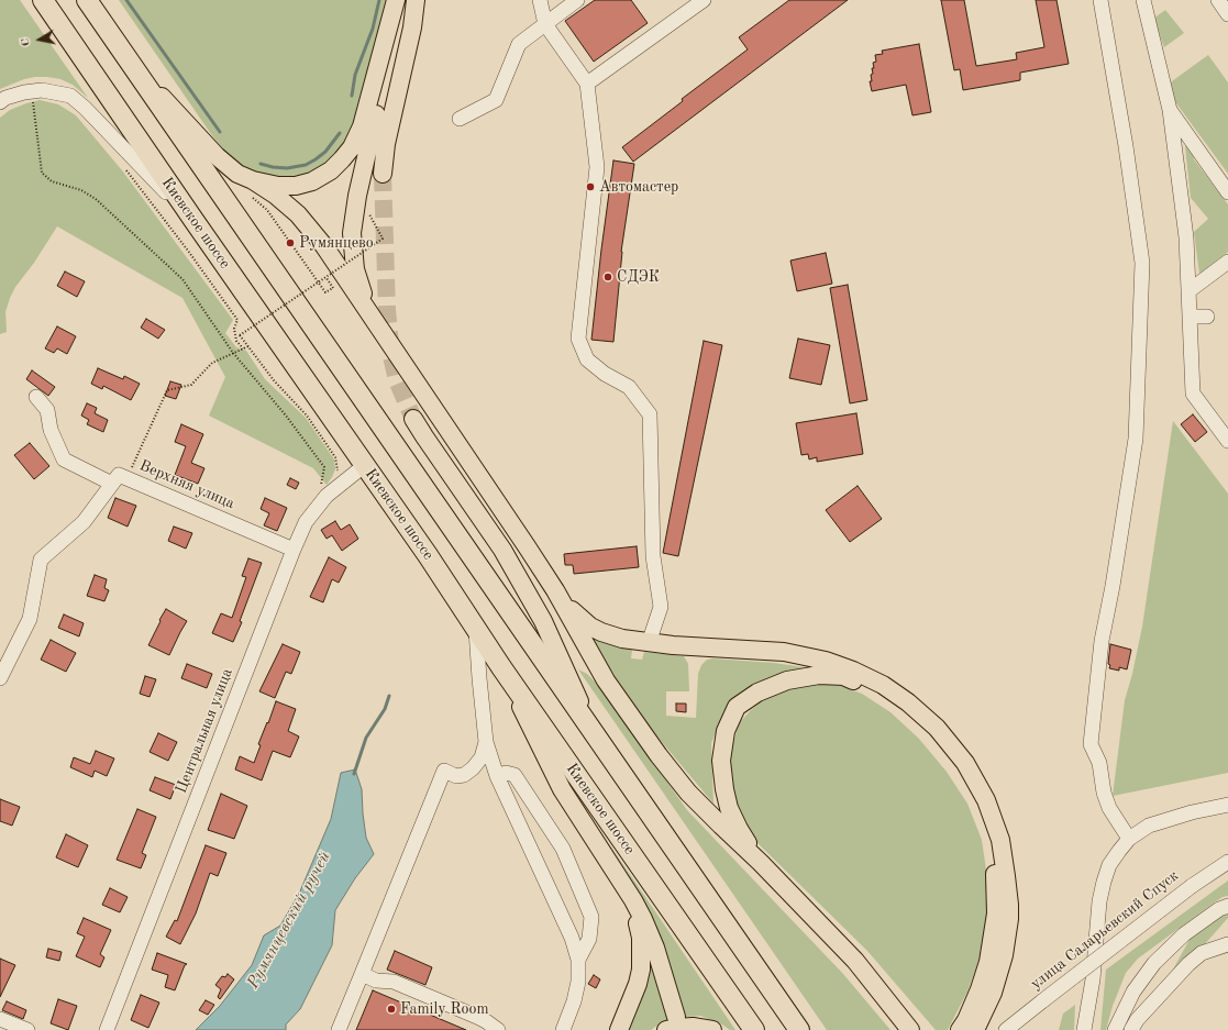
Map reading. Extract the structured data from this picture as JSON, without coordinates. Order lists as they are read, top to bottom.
{
  "streets": {
    "highway": ["Киевское шоссе"],
    "street": ["Верхняя улица", "Центральная улица", "улица Саларьевский Спуск"]
  },
  "crossings": [
    ["Киевское шоссе", "Центральная улица"],
    ["Верхняя улица", "Центральная улица"]
  ],
  "water": ["Румянцевский ручей"],
  "places": [
    "Автомастер",
    "Румянцево",
    "СДЭК",
    "Family Room"
  ],
  "north": "left"
}
